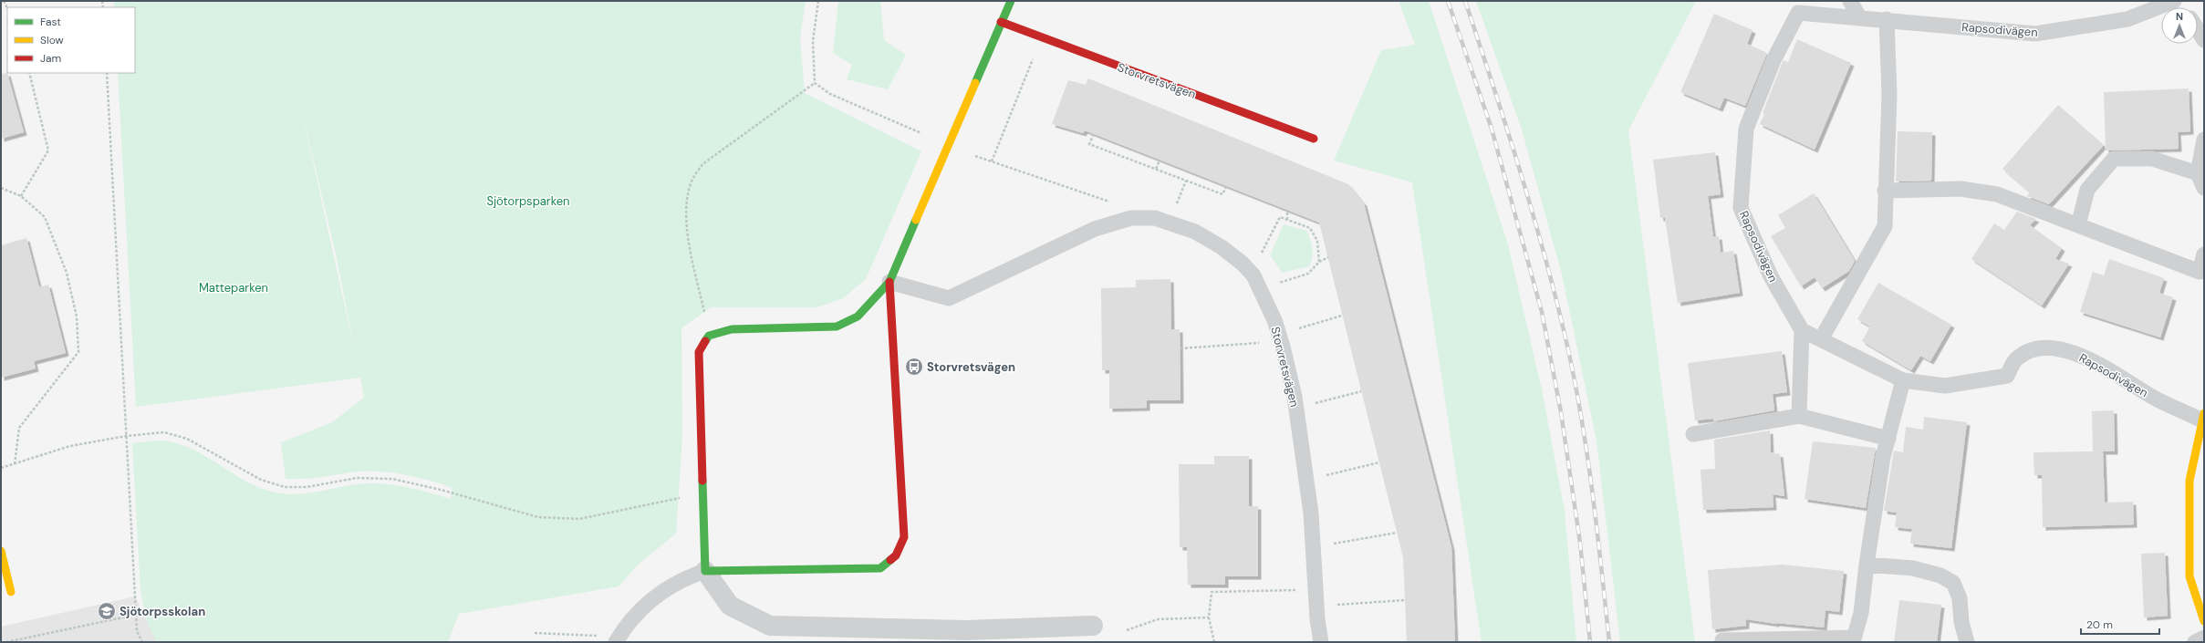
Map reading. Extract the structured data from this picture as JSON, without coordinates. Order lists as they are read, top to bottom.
{
  "streets": {
    "street": ["Rapsodivägen", "Storvretsvägen"]
  },
  "parks": ["Sjötorpsparken", "Matteparken"],
  "places": {
    "bus stop": ["Storvretsvägen"],
    "school or university": ["Sjötorpsskolan"]
  },
  "legend": ["Fast", "Slow", "Jam"],
  "scale_bar": "20 m",
  "north": "top"
}
